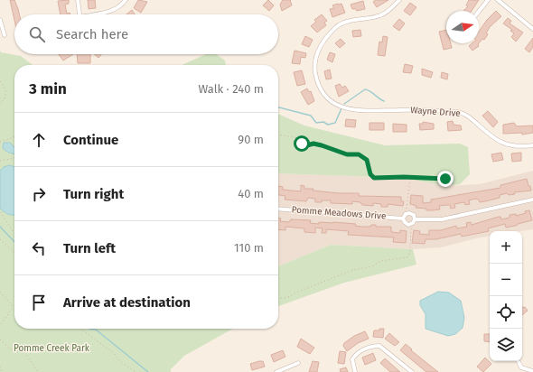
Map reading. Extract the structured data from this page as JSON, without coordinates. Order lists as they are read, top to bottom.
{
  "streets": {
    "street": ["Wayne Drive", "Pomme Meadows Drive"]
  },
  "parks": ["Pomme Creek Park"],
  "north": "right",
  "page": {
    "search": "Search here",
    "heading": ["3 min", "Walk · 240 m"],
    "list": [
      ["Continue", "90 m"],
      ["Turn right", "40 m"],
      ["Turn left", "110 m"],
      "Arrive at destination"
    ],
    "map_buttons": ["+", "−"]
  }
}
